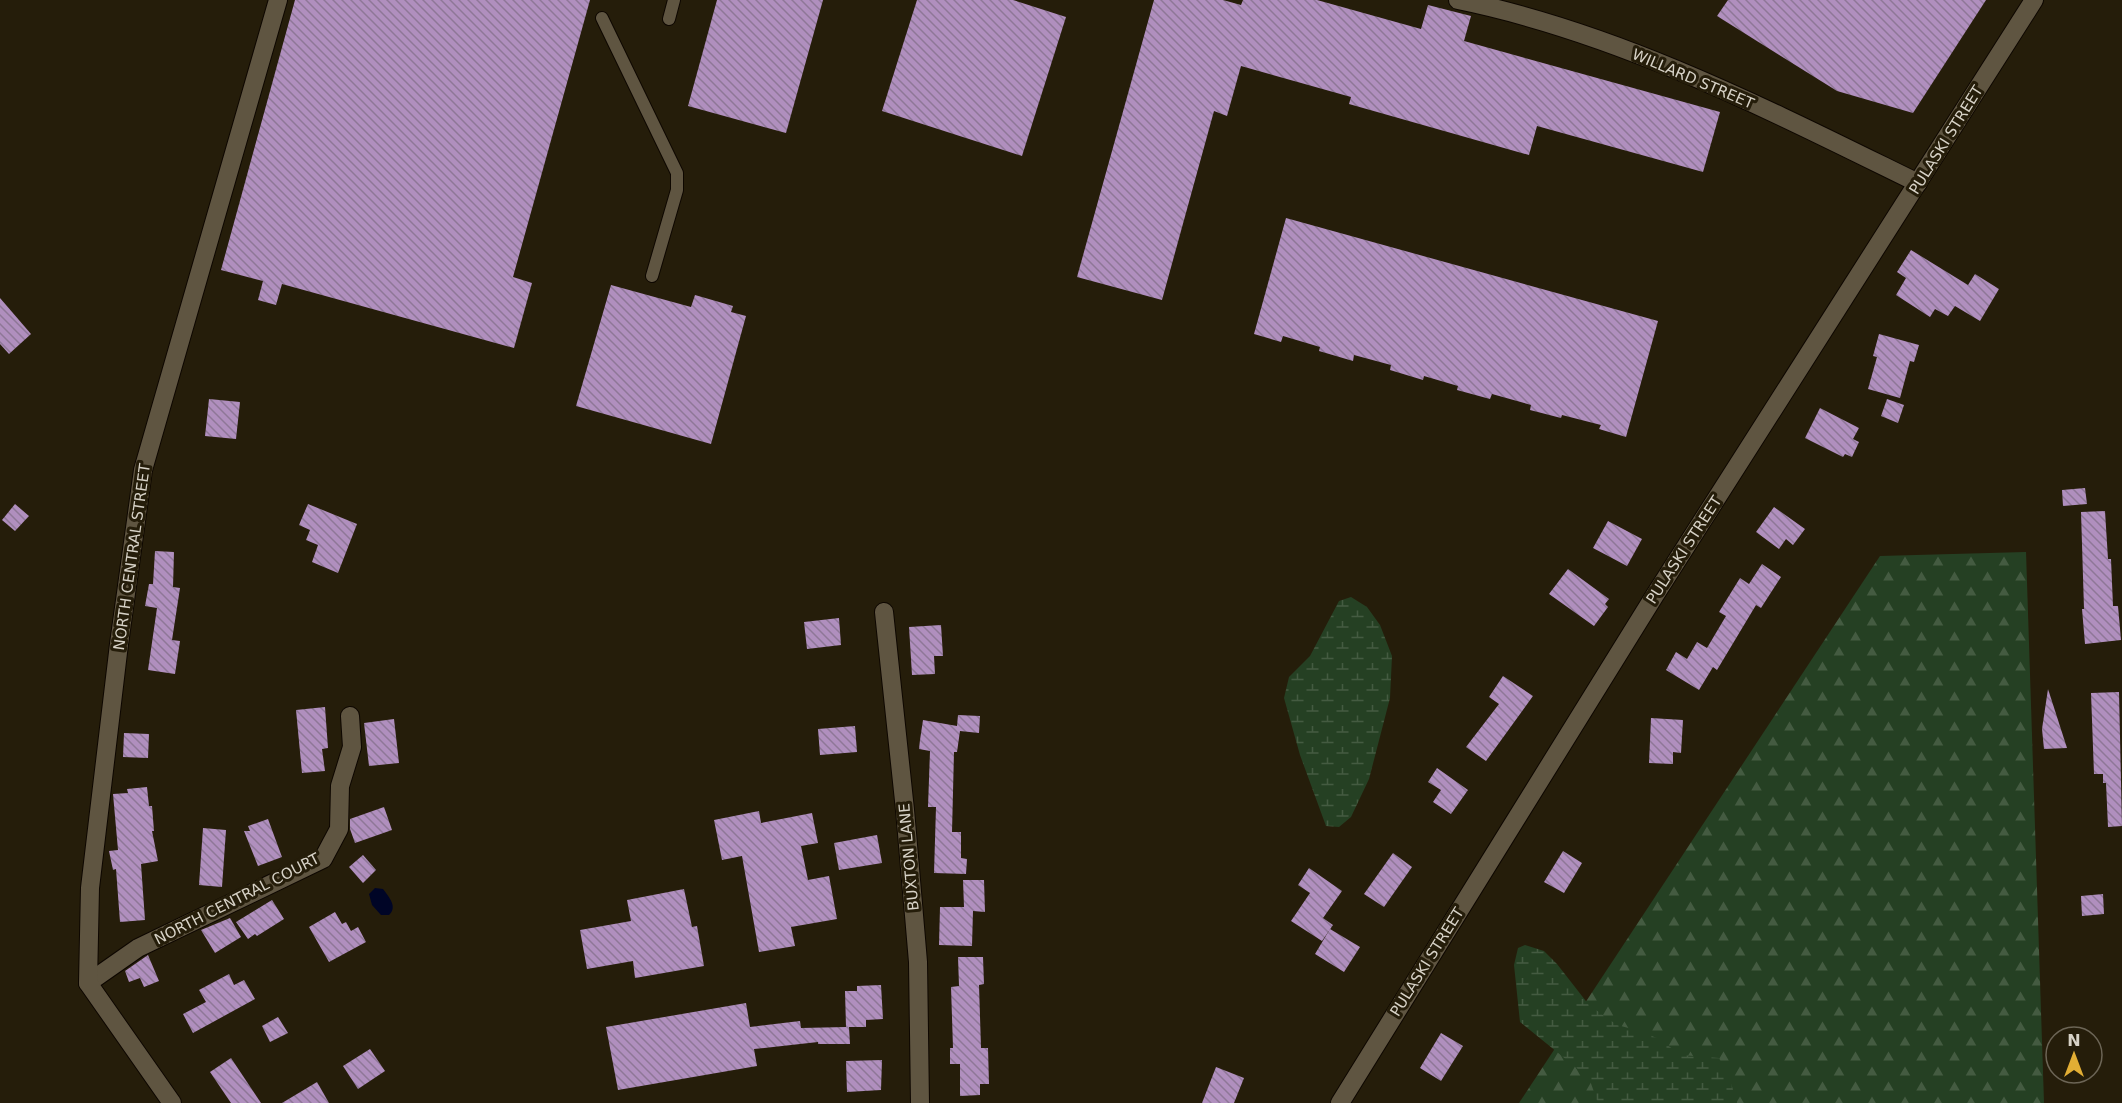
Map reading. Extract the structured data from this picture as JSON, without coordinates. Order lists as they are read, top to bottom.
{
  "streets": {
    "street": [
      "WILLARD STREET",
      "PULASKI STREET",
      "NORTH CENTRAL STREET",
      "BUXTON LANE",
      "NORTH CENTRAL COURT"
    ]
  },
  "crossings": [
    ["WILLARD STREET", "PULASKI STREET"],
    ["NORTH CENTRAL STREET", "NORTH CENTRAL COURT"]
  ],
  "north": "top"
}
